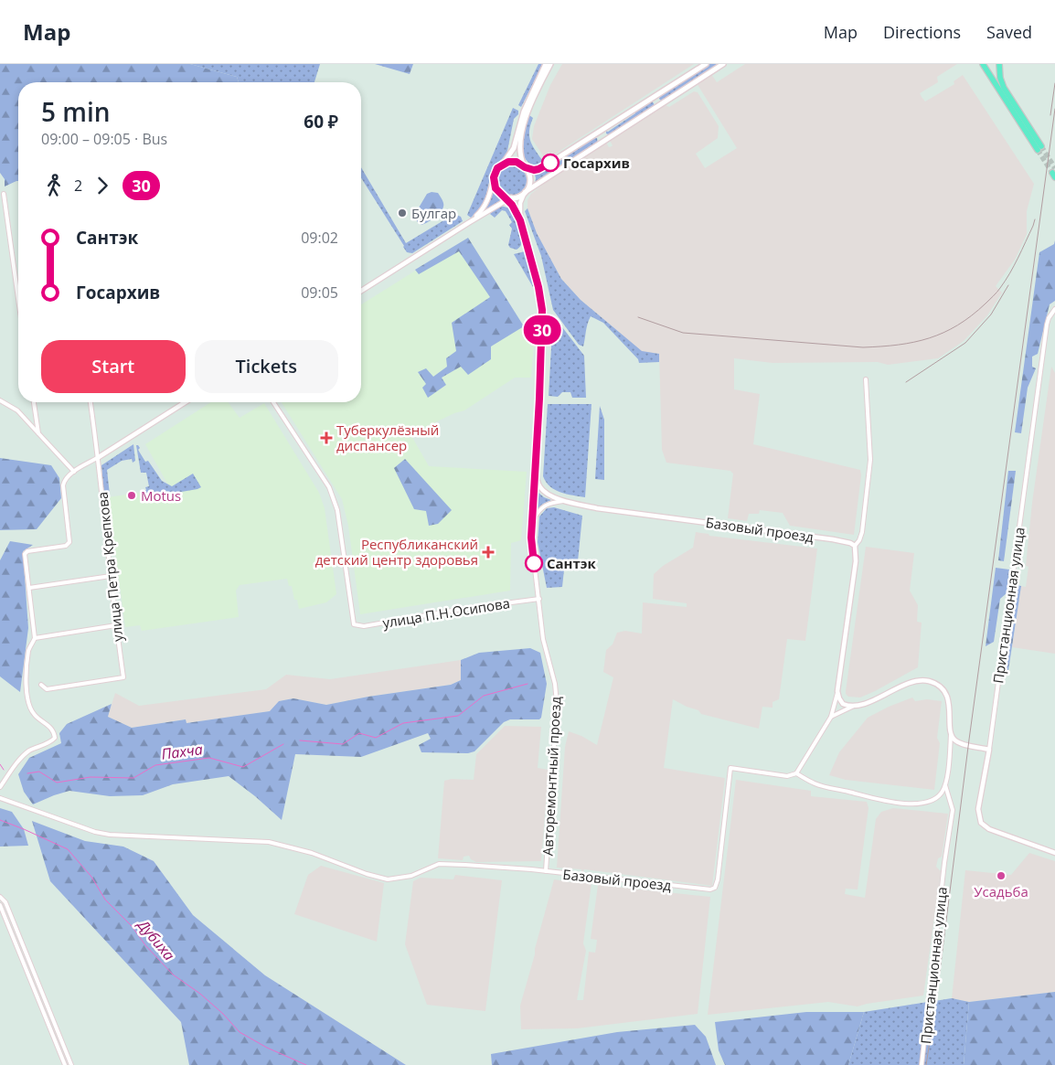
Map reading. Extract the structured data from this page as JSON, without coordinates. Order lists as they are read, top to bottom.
{
  "streets": {
    "street": [
      "Базовый проезд",
      "улица Петра Крепкова",
      "Пристанционная улица",
      "улица П.Н.Осипова",
      "Авторемонтный проезд"
    ]
  },
  "crossings": [
    ["Базовый проезд", "Авторемонтный проезд"],
    ["улица П.Н.Осипова", "Авторемонтный проезд"]
  ],
  "water": ["Пахча", "Дубиха"],
  "places": {
    "other": [
      "Госархив",
      "Булгар",
      "Motus",
      "Сантэк",
      "Усадьба"
    ],
    "health": ["Туберкулёзный диспансер", "Республиканский детский центр здоровья"]
  },
  "lines": ["bus line 30"],
  "page": {
    "header": "Map",
    "nav": ["Map", "Directions", "Saved"],
    "on_map": "30",
    "heading": ["5 min", "09:00 – 09:05 · Bus", "60 ₽"],
    "legs": ["2", "30"],
    "list": [
      {
        "name": "Сантэк",
        "value": "09:02"
      },
      {
        "name": "Госархив",
        "value": "09:05"
      }
    ],
    "buttons": ["Start", "Tickets"]
  }
}
